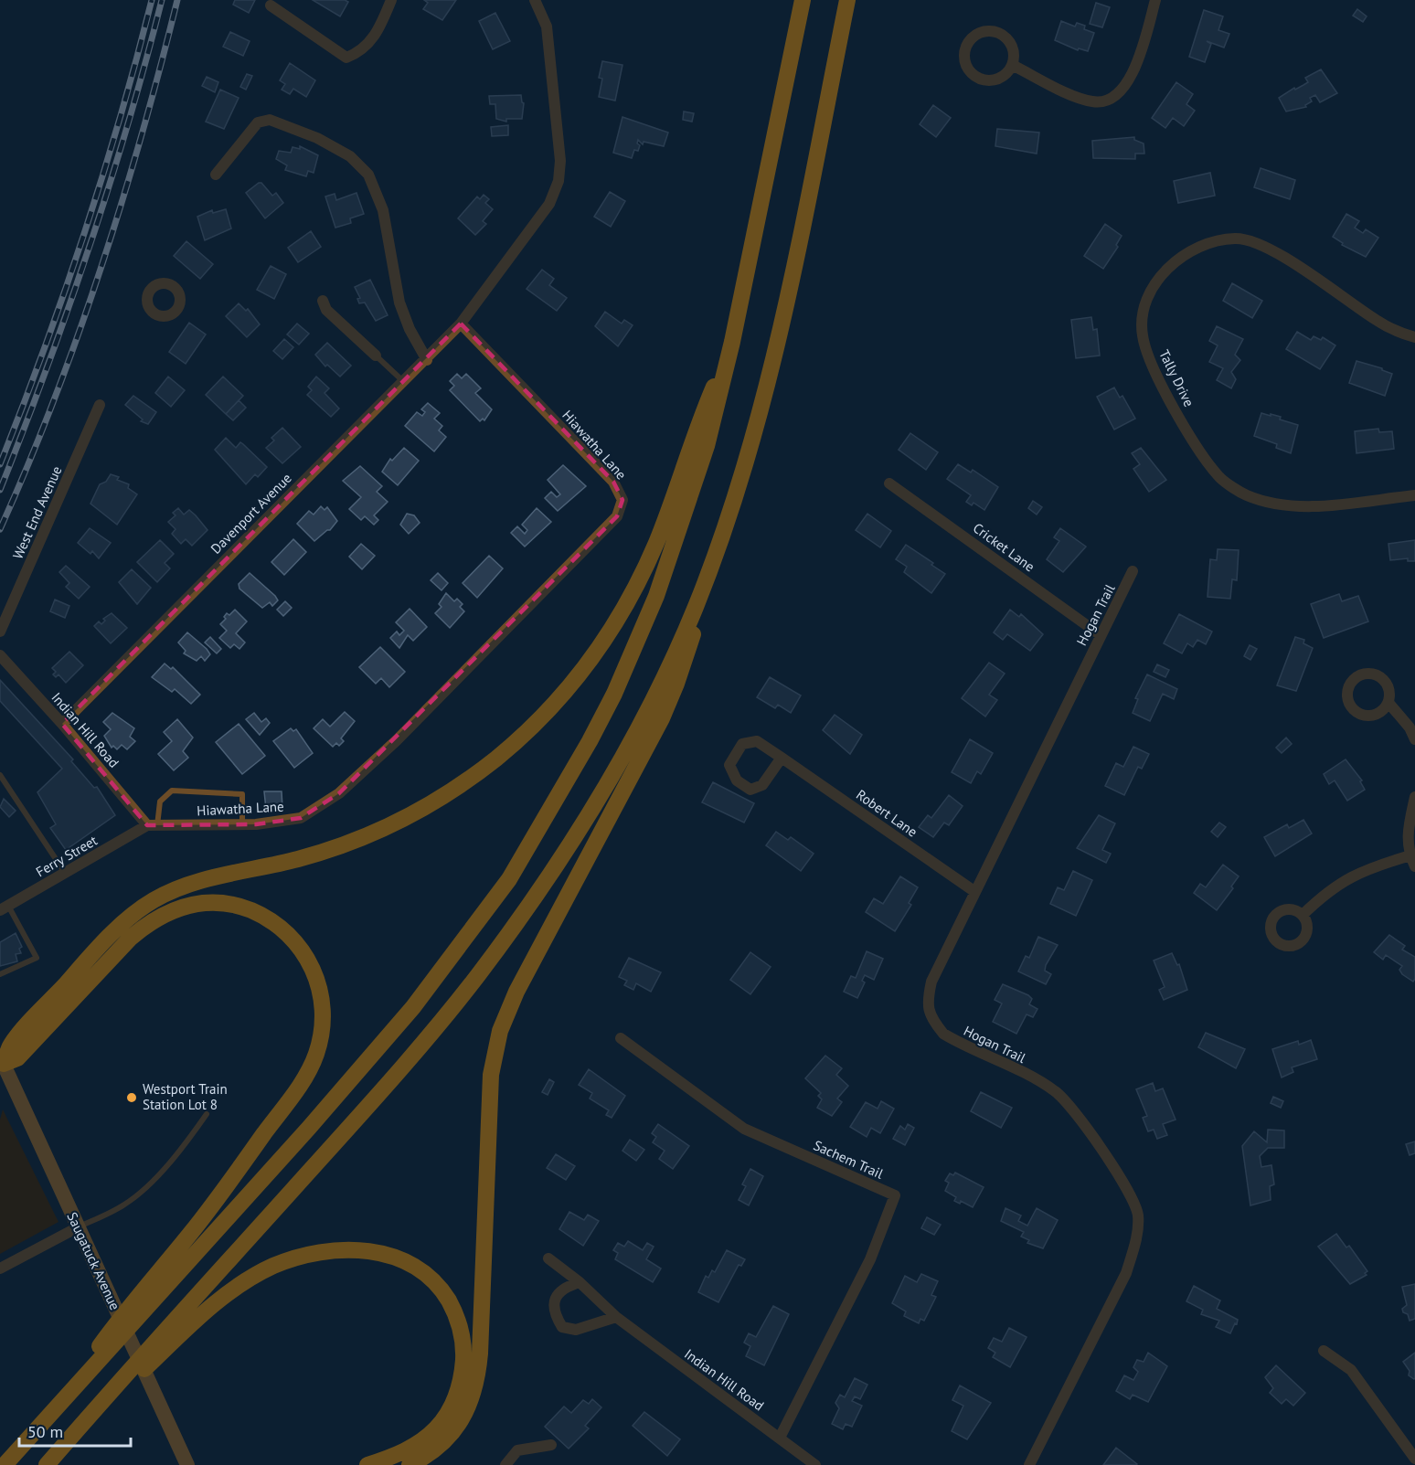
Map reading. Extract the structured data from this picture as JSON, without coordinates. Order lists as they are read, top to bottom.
{
  "streets": {
    "main road": ["Saugatuck Avenue"],
    "street": [
      "Tally Drive",
      "Hiawatha Lane",
      "West End Avenue",
      "Davenport Avenue",
      "Cricket Lane",
      "Hogan Trail",
      "Indian Hill Road",
      "Robert Lane",
      "Ferry Street",
      "Sachem Trail"
    ]
  },
  "crossings": [
    ["Hiawatha Lane", "Davenport Avenue"],
    ["Hiawatha Lane", "Indian Hill Road"],
    ["Hiawatha Lane", "Ferry Street"],
    ["Davenport Avenue", "Indian Hill Road"],
    ["Cricket Lane", "Hogan Trail"],
    ["Hogan Trail", "Robert Lane"],
    ["Indian Hill Road", "Ferry Street"],
    ["Indian Hill Road", "Sachem Trail"]
  ],
  "places": ["Westport Train Station Lot 8"],
  "scale_bar": "50 m"
}
